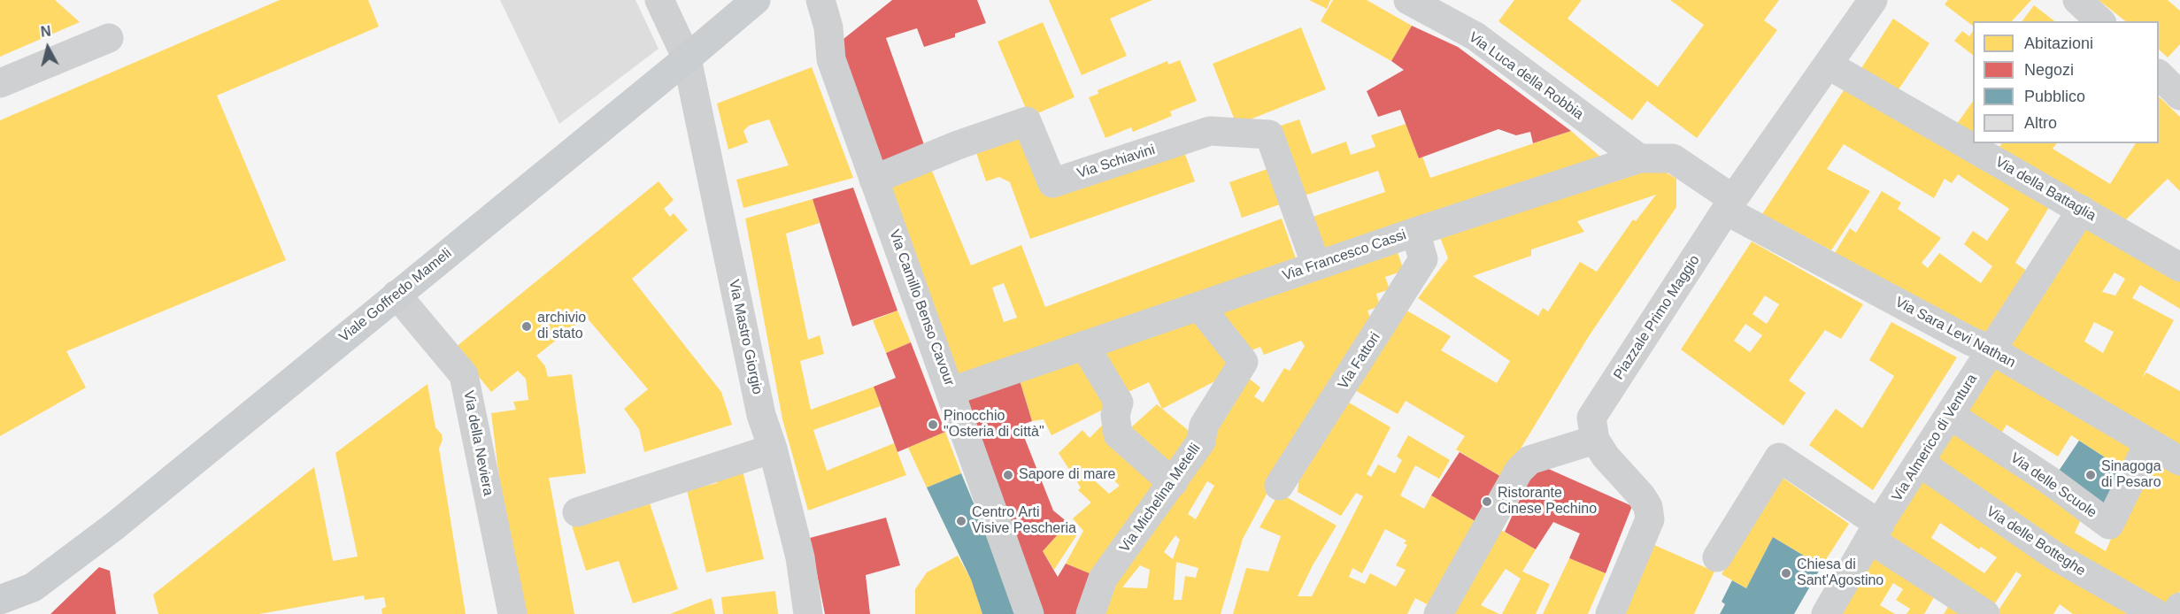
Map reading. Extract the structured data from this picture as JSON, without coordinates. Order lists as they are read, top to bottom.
{
  "streets": {
    "main road": ["Viale Goffredo Mameli"],
    "street": [
      "Via Luca della Robbia",
      "Via Schiavini",
      "Via della Battaglia",
      "Via Francesco Cassi",
      "Via Camillo Benso Cavour",
      "Piazzale Primo Maggio",
      "Via Sara Levi Nathan",
      "Via Mastro Giorgio",
      "Via Fattori",
      "Via Almerico di Ventura",
      "Via della Neviera",
      "Via delle Scuole",
      "Via Michelina Metelli",
      "Via delle Botteghe"
    ]
  },
  "crossings": [
    ["Via Luca della Robbia", "Via Francesco Cassi"],
    ["Via Schiavini", "Via Francesco Cassi"],
    ["Via Schiavini", "Via Camillo Benso Cavour"],
    ["Via della Battaglia", "Piazzale Primo Maggio"],
    ["Via della Battaglia", "Via Almerico di Ventura"],
    ["Via Francesco Cassi", "Via Camillo Benso Cavour"],
    ["Via Francesco Cassi", "Piazzale Primo Maggio"],
    ["Via Francesco Cassi", "Via Sara Levi Nathan"],
    ["Via Francesco Cassi", "Via Fattori"],
    ["Via Francesco Cassi", "Via Michelina Metelli"],
    ["Viale Goffredo Mameli", "Via Mastro Giorgio"],
    ["Viale Goffredo Mameli", "Via della Neviera"],
    ["Piazzale Primo Maggio", "Via Sara Levi Nathan"],
    ["Via Sara Levi Nathan", "Via Almerico di Ventura"],
    ["Via Sara Levi Nathan", "Via delle Scuole"],
    ["Via Almerico di Ventura", "Via delle Scuole"],
    ["Via Almerico di Ventura", "Via delle Botteghe"]
  ],
  "places": [
    "archivio di stato",
    "Pinocchio \"Osteria di città\"",
    "Sapore di mare",
    "Sinagoga di Pesaro",
    "Ristorante Cinese Pechino",
    "Centro Arti Visive Pescheria",
    "Chiesa di Sant'Agostino"
  ],
  "legend": [
    "Abitazioni",
    "Negozi",
    "Pubblico",
    "Altro"
  ],
  "north": "top"
}
